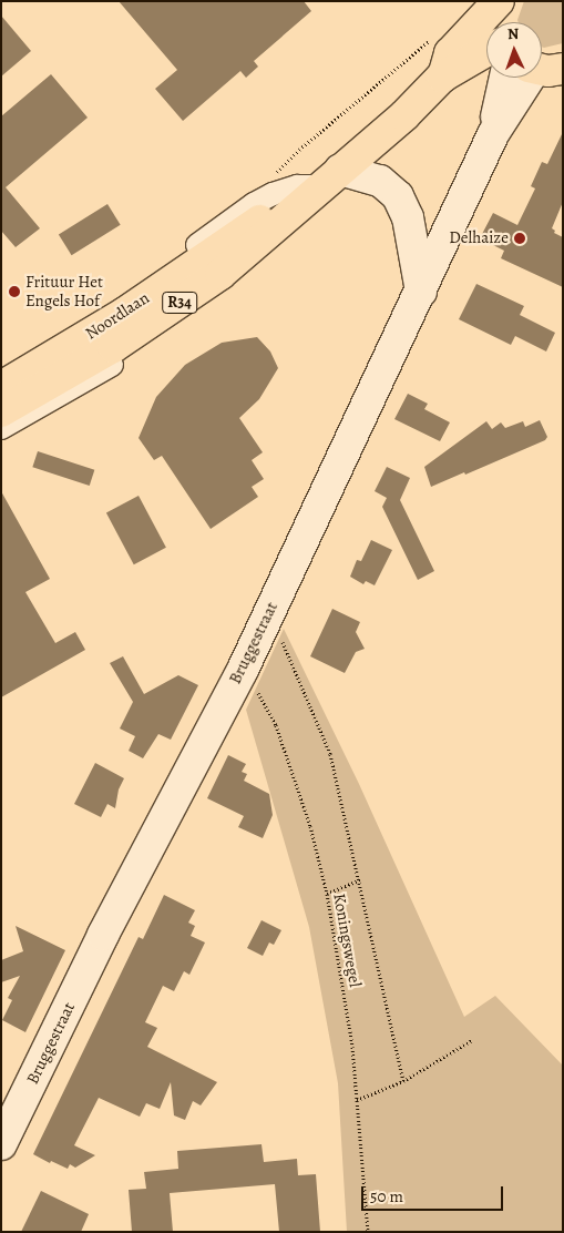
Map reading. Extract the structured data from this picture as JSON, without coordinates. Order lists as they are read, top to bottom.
{
  "streets": {
    "main road": ["R34", "Noordlaan"],
    "street": ["Bruggestraat"],
    "path": ["Koningswegel"]
  },
  "crossings": [
    ["Bruggestraat", "Koningswegel"]
  ],
  "places": ["Delhaize", "Frituur Het Engels Hof"],
  "scale_bar": "50 m",
  "north": "top"
}
